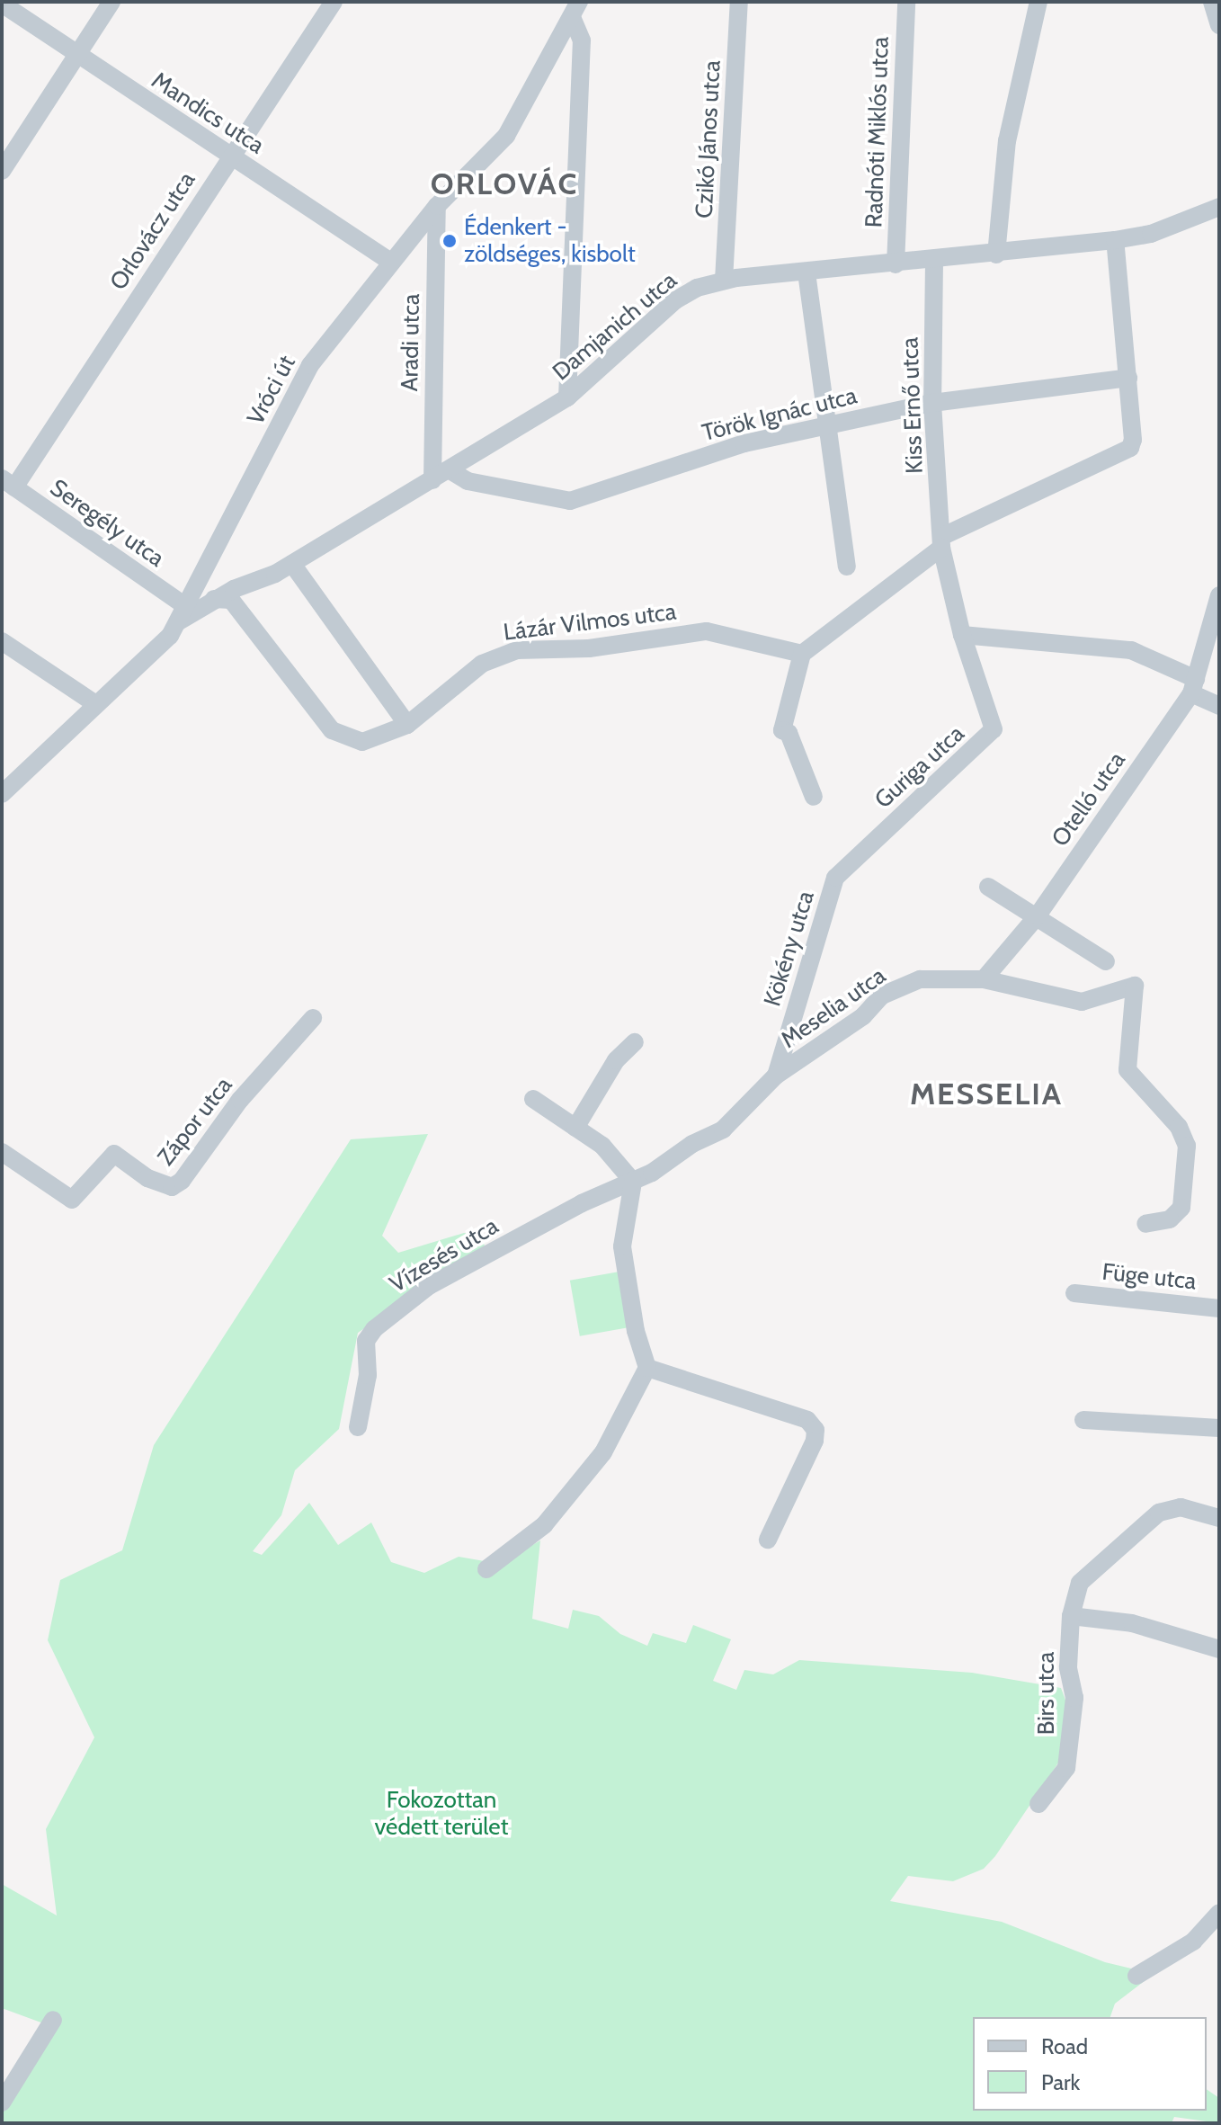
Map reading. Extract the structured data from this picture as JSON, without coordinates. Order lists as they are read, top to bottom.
{
  "streets": {
    "street": [
      "Mandics utca",
      "Radnóti Miklós utca",
      "Czikó János utca",
      "Orlovácz utca",
      "Damjanich utca",
      "Aradi utca",
      "Vróci út",
      "Kiss Ernő utca",
      "Török Ignác utca",
      "Seregély utca",
      "Lázár Vilmos utca",
      "Guriga utca",
      "Otelló utca",
      "Kökény utca",
      "Meselia utca",
      "Zápor utca",
      "Vízesés utca",
      "Füge utca",
      "Birs utca"
    ]
  },
  "crossings": [
    ["Mandics utca", "Orlovácz utca"],
    ["Mandics utca", "Vróci út"],
    ["Radnóti Miklós utca", "Damjanich utca"],
    ["Czikó János utca", "Damjanich utca"],
    ["Orlovácz utca", "Seregély utca"],
    ["Damjanich utca", "Aradi utca"],
    ["Damjanich utca", "Vróci út"],
    ["Damjanich utca", "Kiss Ernő utca"],
    ["Damjanich utca", "Török Ignác utca"],
    ["Damjanich utca", "Seregély utca"],
    ["Damjanich utca", "Lázár Vilmos utca"],
    ["Aradi utca", "Vróci út"],
    ["Vróci út", "Seregély utca"],
    ["Kiss Ernő utca", "Török Ignác utca"],
    ["Kiss Ernő utca", "Guriga utca"],
    ["Guriga utca", "Kökény utca"],
    ["Otelló utca", "Meselia utca"],
    ["Kökény utca", "Meselia utca"],
    ["Meselia utca", "Vízesés utca"]
  ],
  "districts": ["ORLOVÁC", "MESSELIA"],
  "parks": ["Fokozottan védett terület"],
  "places": ["Édenkert - zöldséges, kisbolt"],
  "legend": ["Road", "Park"]
}
